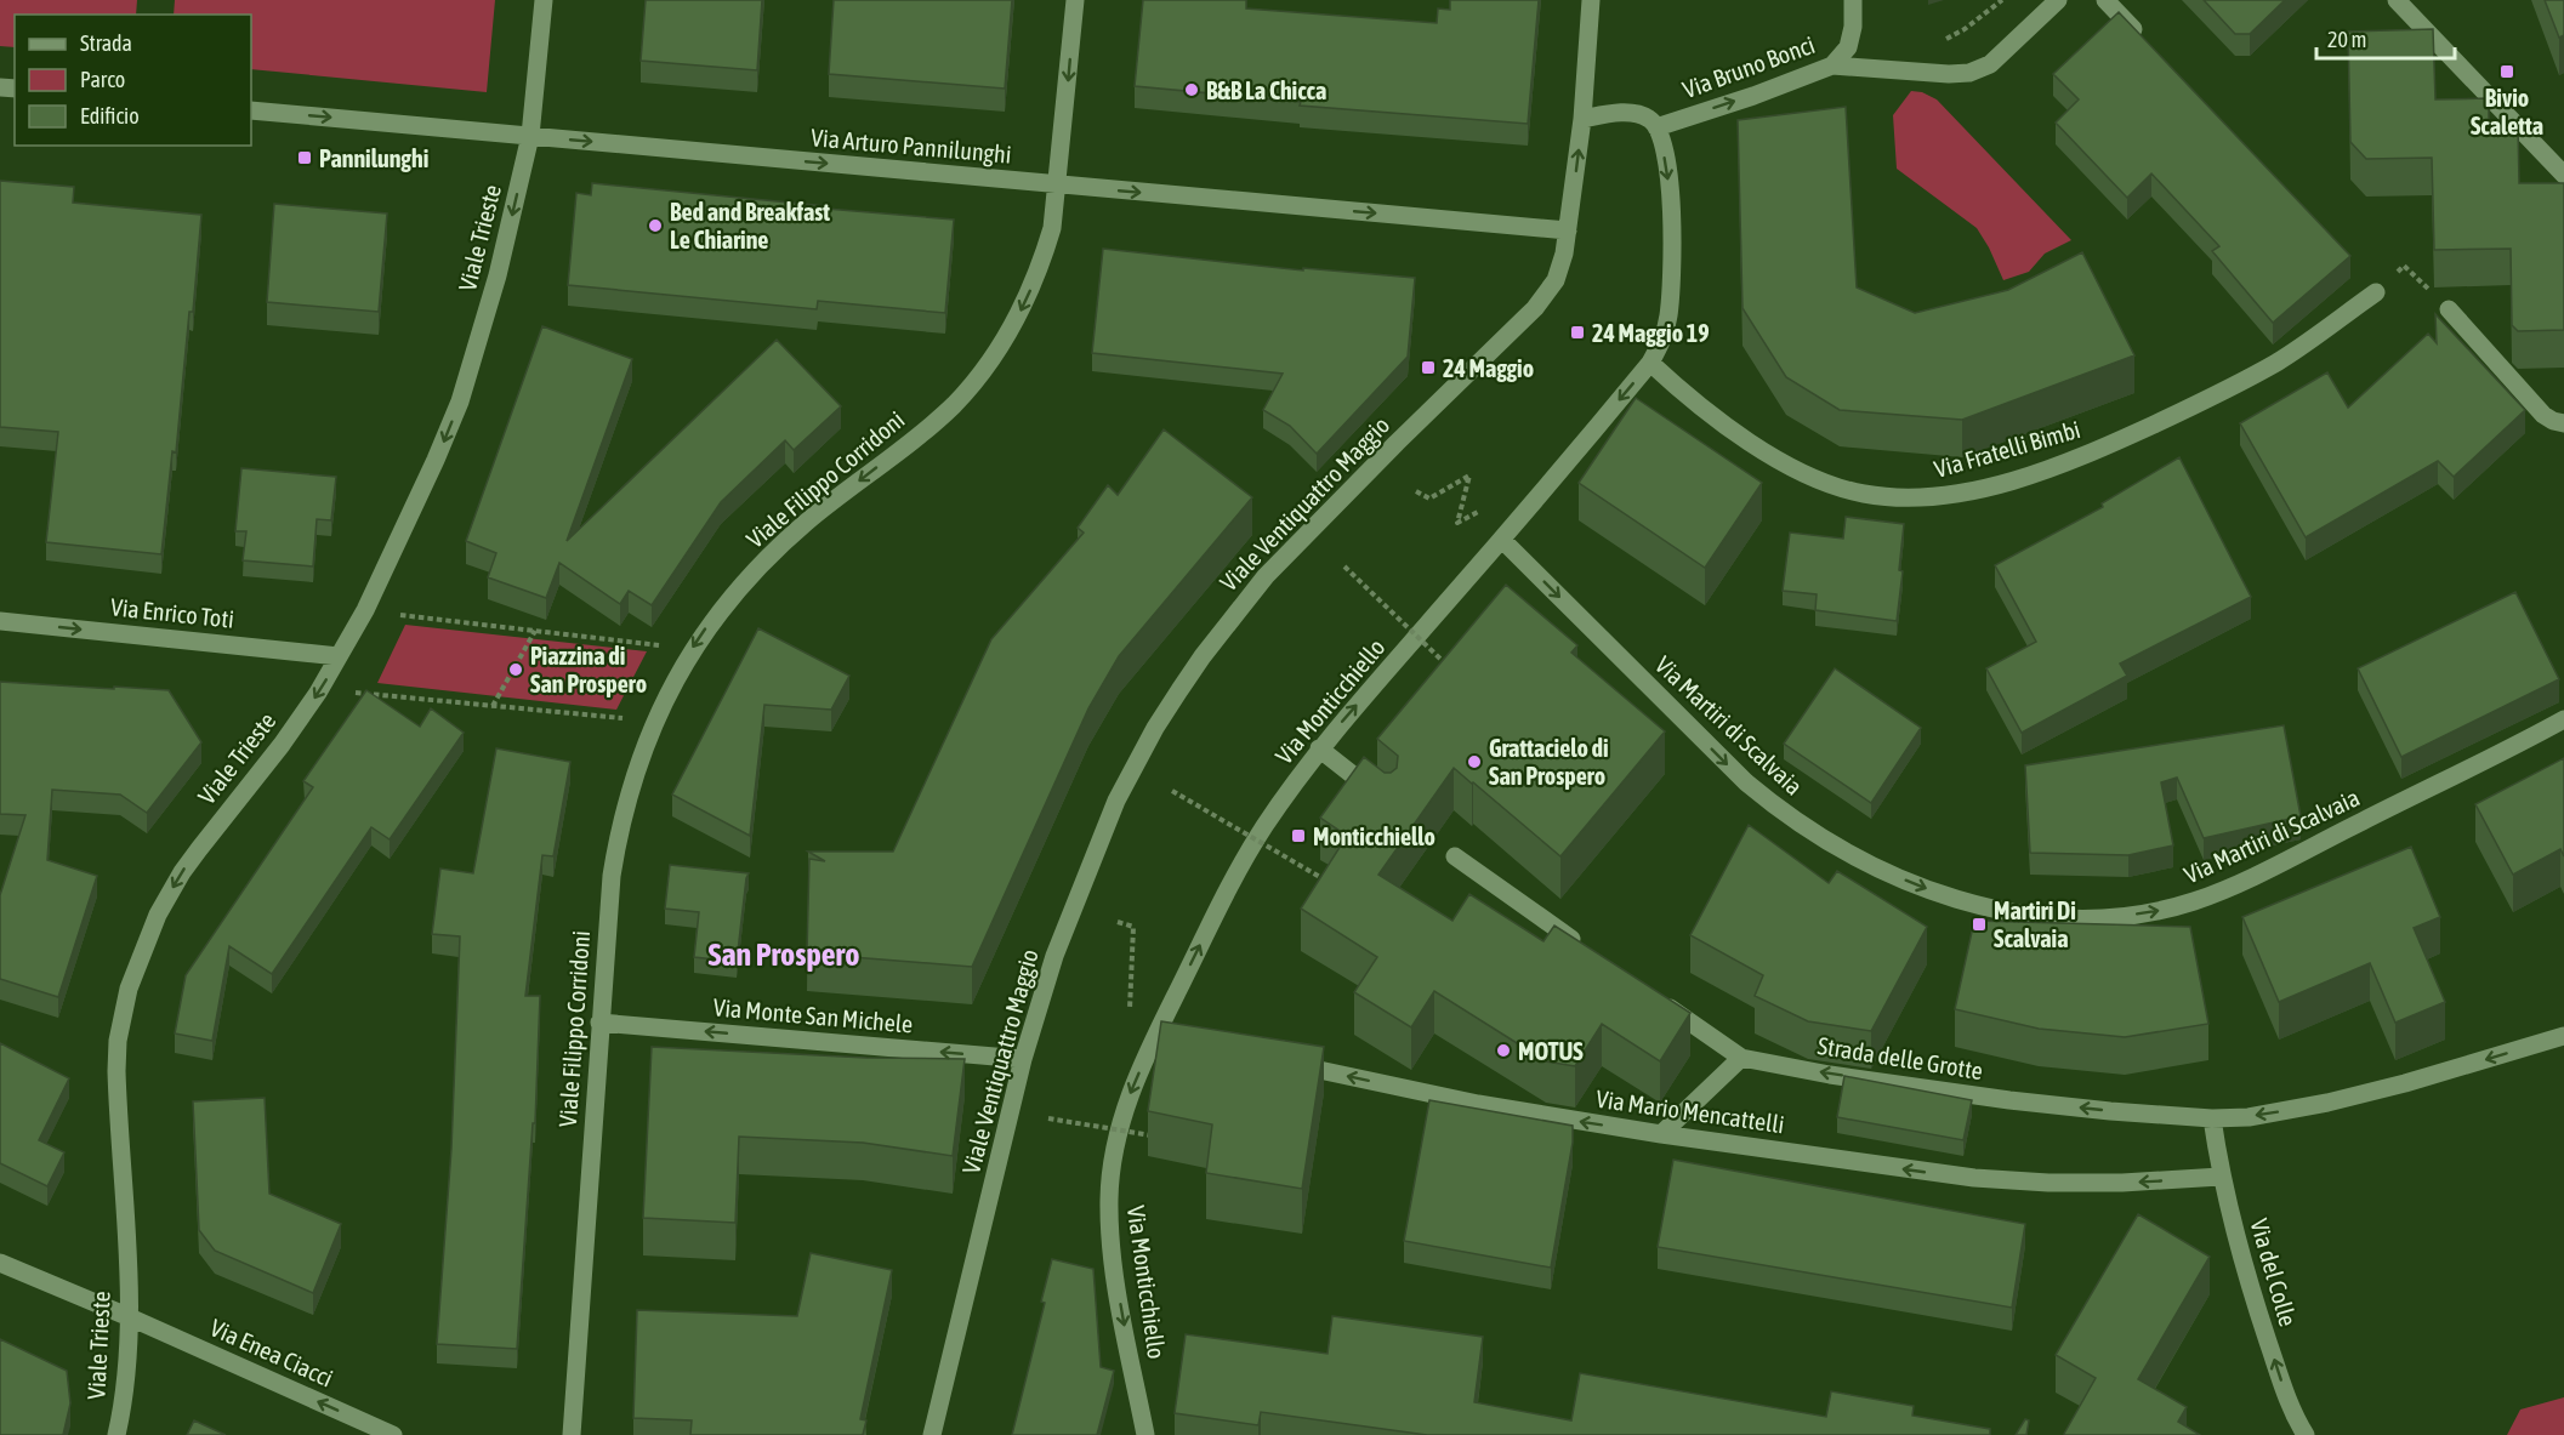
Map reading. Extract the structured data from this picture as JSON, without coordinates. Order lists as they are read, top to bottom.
{
  "streets": {
    "street": [
      "Via Bruno Bonci",
      "Via Arturo Pannilunghi",
      "Viale Trieste",
      "Via Fratelli Bimbi",
      "Viale Filippo Corridoni",
      "Viale Ventiquattro Maggio",
      "Via Enrico Toti",
      "Via Monticchiello",
      "Via Martiri di Scalvaia",
      "Via Monte San Michele",
      "Strada delle Grotte",
      "Via Mario Mencattelli",
      "Via del Colle",
      "Via Enea Ciacci"
    ]
  },
  "crossings": [
    ["Via Bruno Bonci", "Via Monticchiello"],
    ["Via Arturo Pannilunghi", "Viale Trieste"],
    ["Via Arturo Pannilunghi", "Viale Filippo Corridoni"],
    ["Via Arturo Pannilunghi", "Viale Ventiquattro Maggio"],
    ["Viale Trieste", "Via Enrico Toti"],
    ["Viale Trieste", "Via Enea Ciacci"],
    ["Via Fratelli Bimbi", "Via Monticchiello"],
    ["Viale Filippo Corridoni", "Via Monte San Michele"],
    ["Viale Ventiquattro Maggio", "Via Monte San Michele"],
    ["Via Monticchiello", "Via Martiri di Scalvaia"],
    ["Strada delle Grotte", "Via del Colle"],
    ["Via Mario Mencattelli", "Via del Colle"]
  ],
  "one_way": [
    "Via Bruno Bonci",
    "Via Arturo Pannilunghi",
    "Viale Trieste",
    "Viale Filippo Corridoni",
    "Via Enrico Toti",
    "Via Martiri di Scalvaia",
    "Via Monte San Michele",
    "Strada delle Grotte",
    "Via Mario Mencattelli",
    "Via del Colle",
    "Via Enea Ciacci"
  ],
  "districts": ["San Prospero"],
  "places": {
    "transit": [
      "Bivio Scaletta",
      "Pannilunghi",
      "24 Maggio 19",
      "24 Maggio",
      "Monticchiello",
      "Martiri Di Scalvaia"
    ],
    "other": [
      "B&B La Chicca",
      "Bed and Breakfast Le Chiarine",
      "Piazzina di San Prospero",
      "Grattacielo di San Prospero",
      "MOTUS"
    ]
  },
  "legend": ["Strada", "Parco", "Edificio"],
  "scale_bar": "20 m"
}
